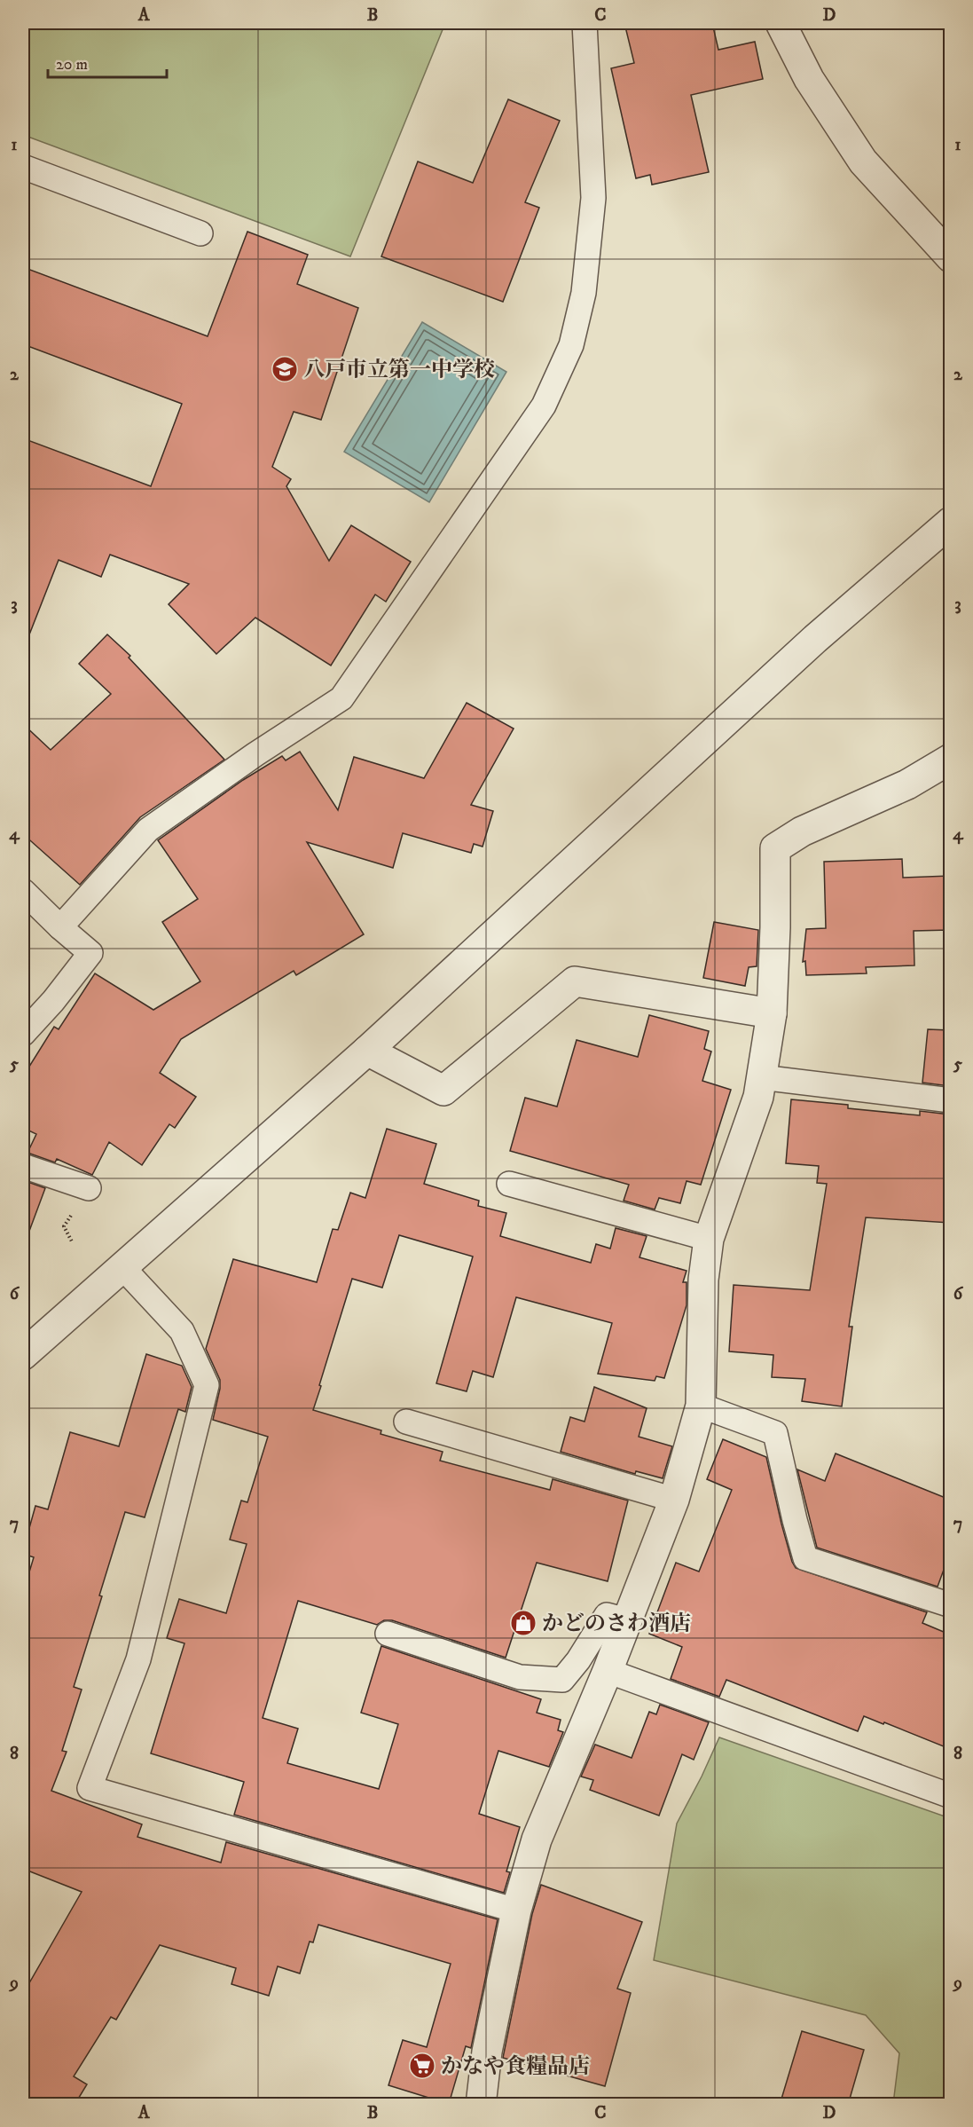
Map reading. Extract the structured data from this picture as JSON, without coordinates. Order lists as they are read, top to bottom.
{
  "places": {
    "school or university": ["八戸市立第一中学校"],
    "shop": ["かどのさわ酒店"],
    "supermarket": ["かなや食糧品店"]
  },
  "scale_bar": "20 m",
  "grid": {
    "columns": [
      "A",
      "B",
      "C",
      "D"
    ],
    "rows": [
      "1",
      "2",
      "3",
      "4",
      "5",
      "6",
      "7",
      "8",
      "9"
    ]
  }
}
